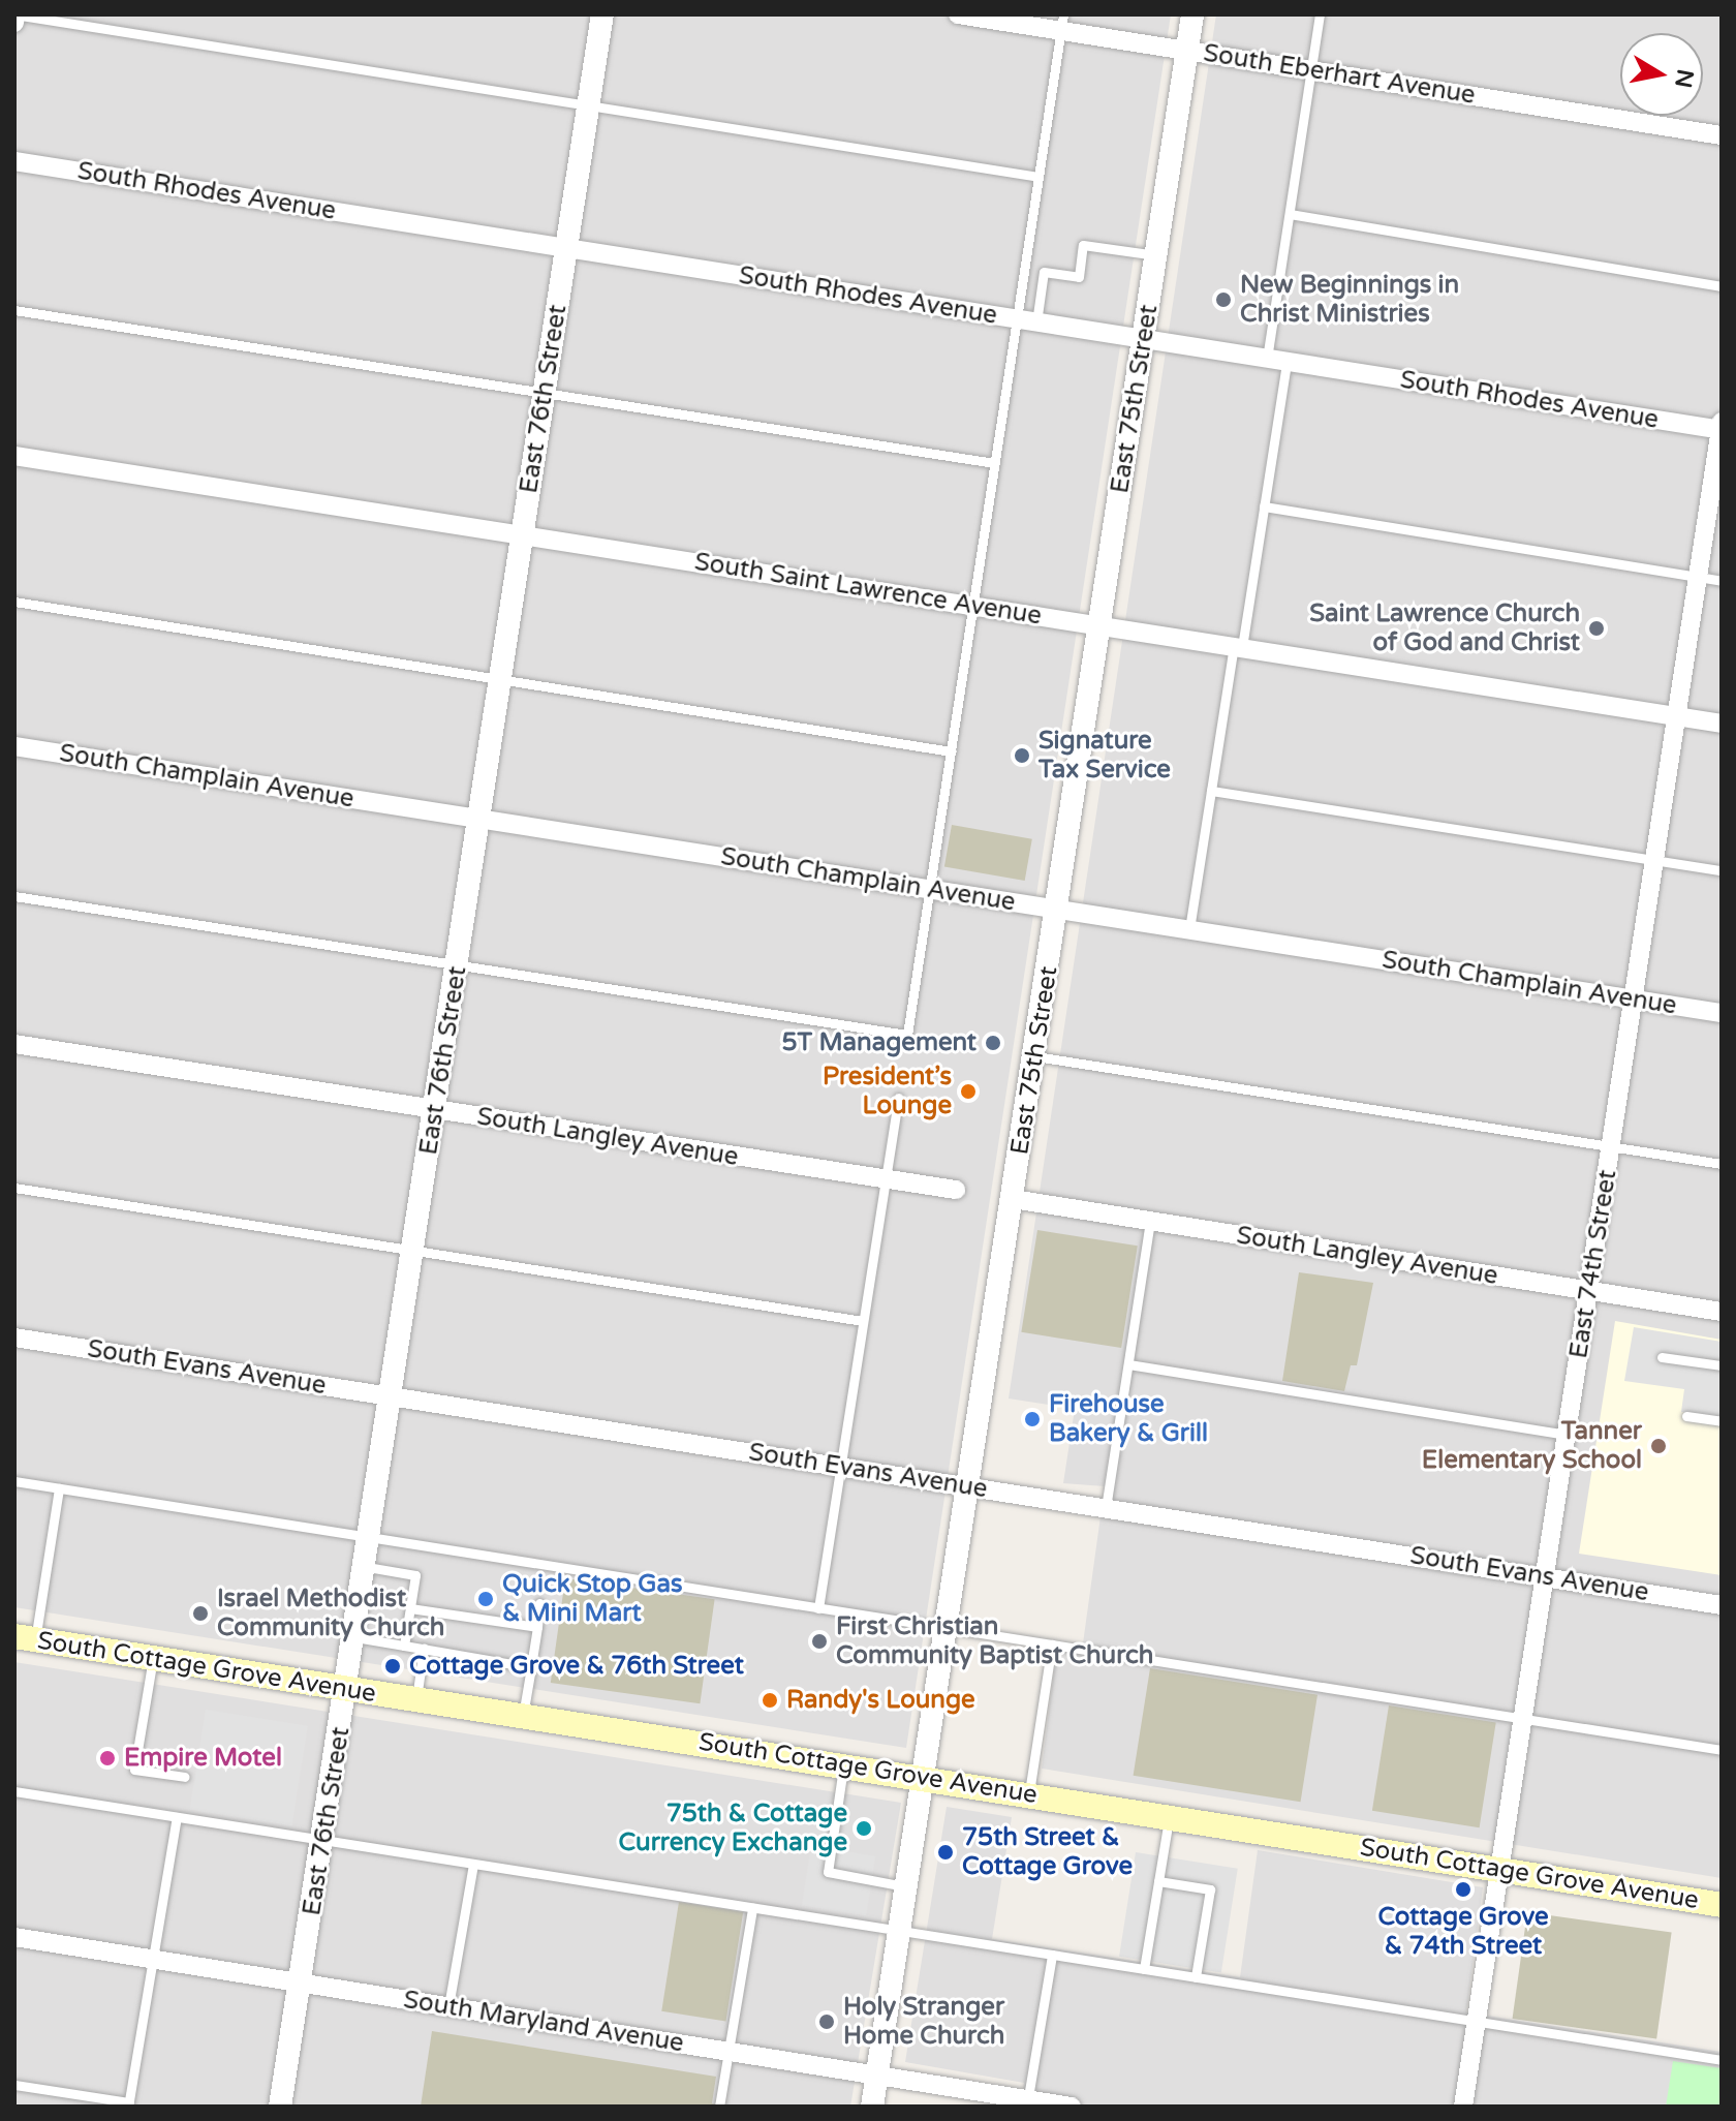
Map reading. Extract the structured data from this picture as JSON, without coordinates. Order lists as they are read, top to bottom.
{
  "streets": {
    "main road": ["South Cottage Grove Avenue"],
    "street": [
      "South Eberhart Avenue",
      "South Rhodes Avenue",
      "East 76th Street",
      "East 75th Street",
      "South Saint Lawrence Avenue",
      "South Champlain Avenue",
      "South Langley Avenue",
      "East 74th Street",
      "South Evans Avenue",
      "South Maryland Avenue"
    ]
  },
  "crossings": [
    ["South Eberhart Avenue", "East 75th Street"],
    ["South Rhodes Avenue", "East 76th Street"],
    ["South Rhodes Avenue", "East 75th Street"],
    ["South Rhodes Avenue", "East 74th Street"],
    ["East 76th Street", "South Saint Lawrence Avenue"],
    ["East 76th Street", "South Champlain Avenue"],
    ["East 76th Street", "South Langley Avenue"],
    ["East 76th Street", "South Evans Avenue"],
    ["East 76th Street", "South Cottage Grove Avenue"],
    ["East 76th Street", "South Maryland Avenue"],
    ["East 75th Street", "South Saint Lawrence Avenue"],
    ["East 75th Street", "South Champlain Avenue"],
    ["East 75th Street", "South Langley Avenue"],
    ["East 75th Street", "South Evans Avenue"],
    ["East 75th Street", "South Cottage Grove Avenue"],
    ["East 75th Street", "South Maryland Avenue"],
    ["South Saint Lawrence Avenue", "East 74th Street"],
    ["South Champlain Avenue", "East 74th Street"],
    ["South Langley Avenue", "East 74th Street"],
    ["East 74th Street", "South Evans Avenue"],
    ["East 74th Street", "South Cottage Grove Avenue"]
  ],
  "places": [
    "New Beginnings in Christ Ministries",
    "Saint Lawrence Church of God and Christ",
    "Signature Tax Service",
    "5T Management",
    "President’s Lounge",
    "Firehouse Bakery & Grill",
    "Tanner Elementary School",
    "Quick Stop Gas & Mini Mart",
    "Israel Methodist Community Church",
    "First Christian Community Baptist Church",
    "Cottage Grove & 76th Street",
    "Randy's Lounge",
    "Empire Motel",
    "75th & Cottage Currency Exchange",
    "75th Street & Cottage Grove",
    "Cottage Grove & 74th Street",
    "Holy Stranger Home Church"
  ],
  "north": "right"
}
